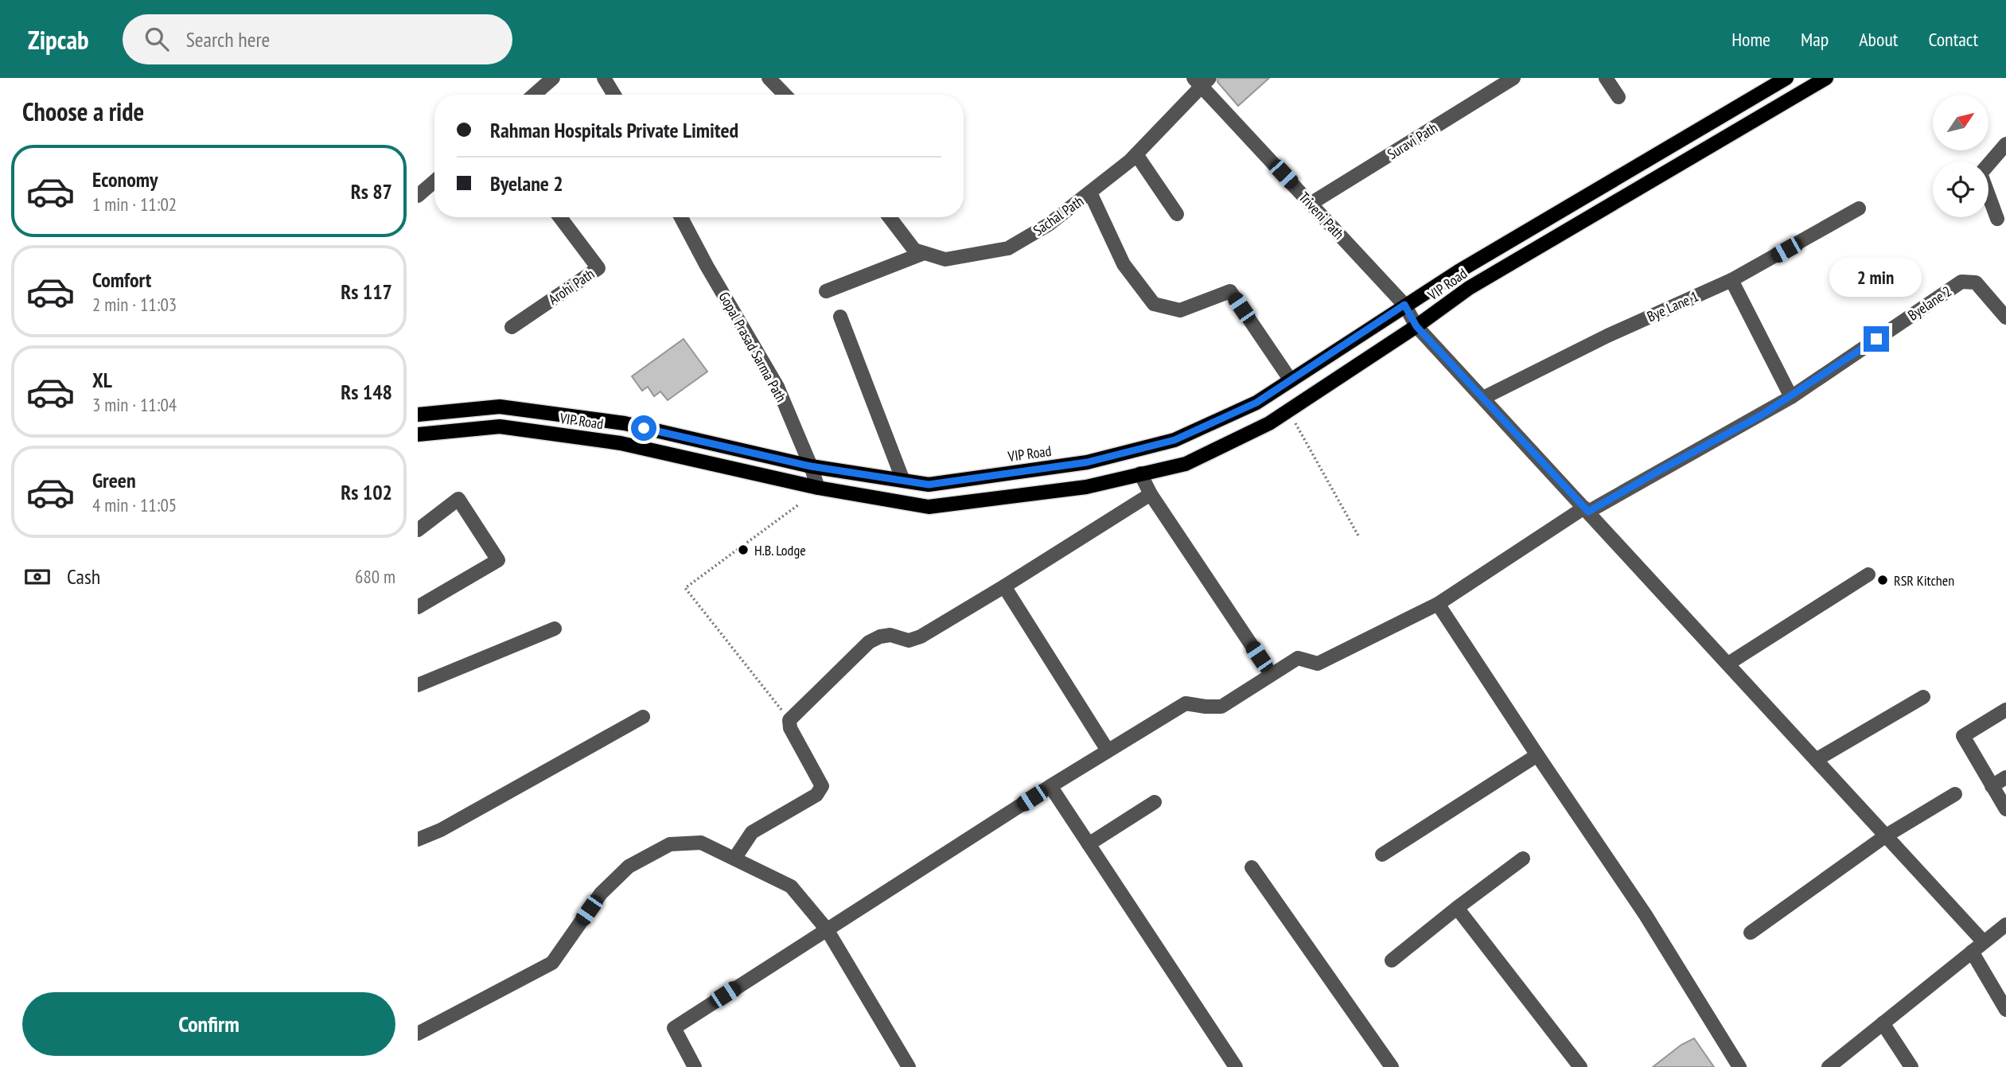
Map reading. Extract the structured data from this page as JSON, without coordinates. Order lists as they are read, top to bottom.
{
  "streets": {
    "main road": ["VIP Road"],
    "street": [
      "Suravi Path",
      "Sachal Path",
      "Triveni Path",
      "Arohi Path",
      "Byelane 2",
      "Bye Lane 1",
      "Gopal Prasad Sarma Path"
    ]
  },
  "crossings": [
    ["Suravi Path", "Triveni Path"],
    ["Sachal Path", "Triveni Path"],
    ["Triveni Path", "VIP Road"],
    ["Triveni Path", "Byelane 2"],
    ["Triveni Path", "Bye Lane 1"],
    ["VIP Road", "Gopal Prasad Sarma Path"]
  ],
  "places": ["H.B. Lodge", "RSR Kitchen"],
  "north": "top right",
  "page": {
    "header": "Zipcab",
    "search": "Search here",
    "nav": [
      "Home",
      "Map",
      "About",
      "Contact"
    ],
    "heading": "Choose a ride",
    "banner": ["Rahman Hospitals Private Limited", "Byelane 2"],
    "list": [
      {
        "name": "Economy",
        "note": "1 min · 11:02",
        "value": "Rs 87"
      },
      {
        "name": "Comfort",
        "note": "2 min · 11:03",
        "value": "Rs 117"
      },
      {
        "name": "XL",
        "note": "3 min · 11:04",
        "value": "Rs 148"
      },
      {
        "name": "Green",
        "note": "4 min · 11:05",
        "value": "Rs 102"
      }
    ],
    "bubble": "2 min",
    "pay": ["Cash", "680 m"],
    "buttons": "Confirm"
  }
}
